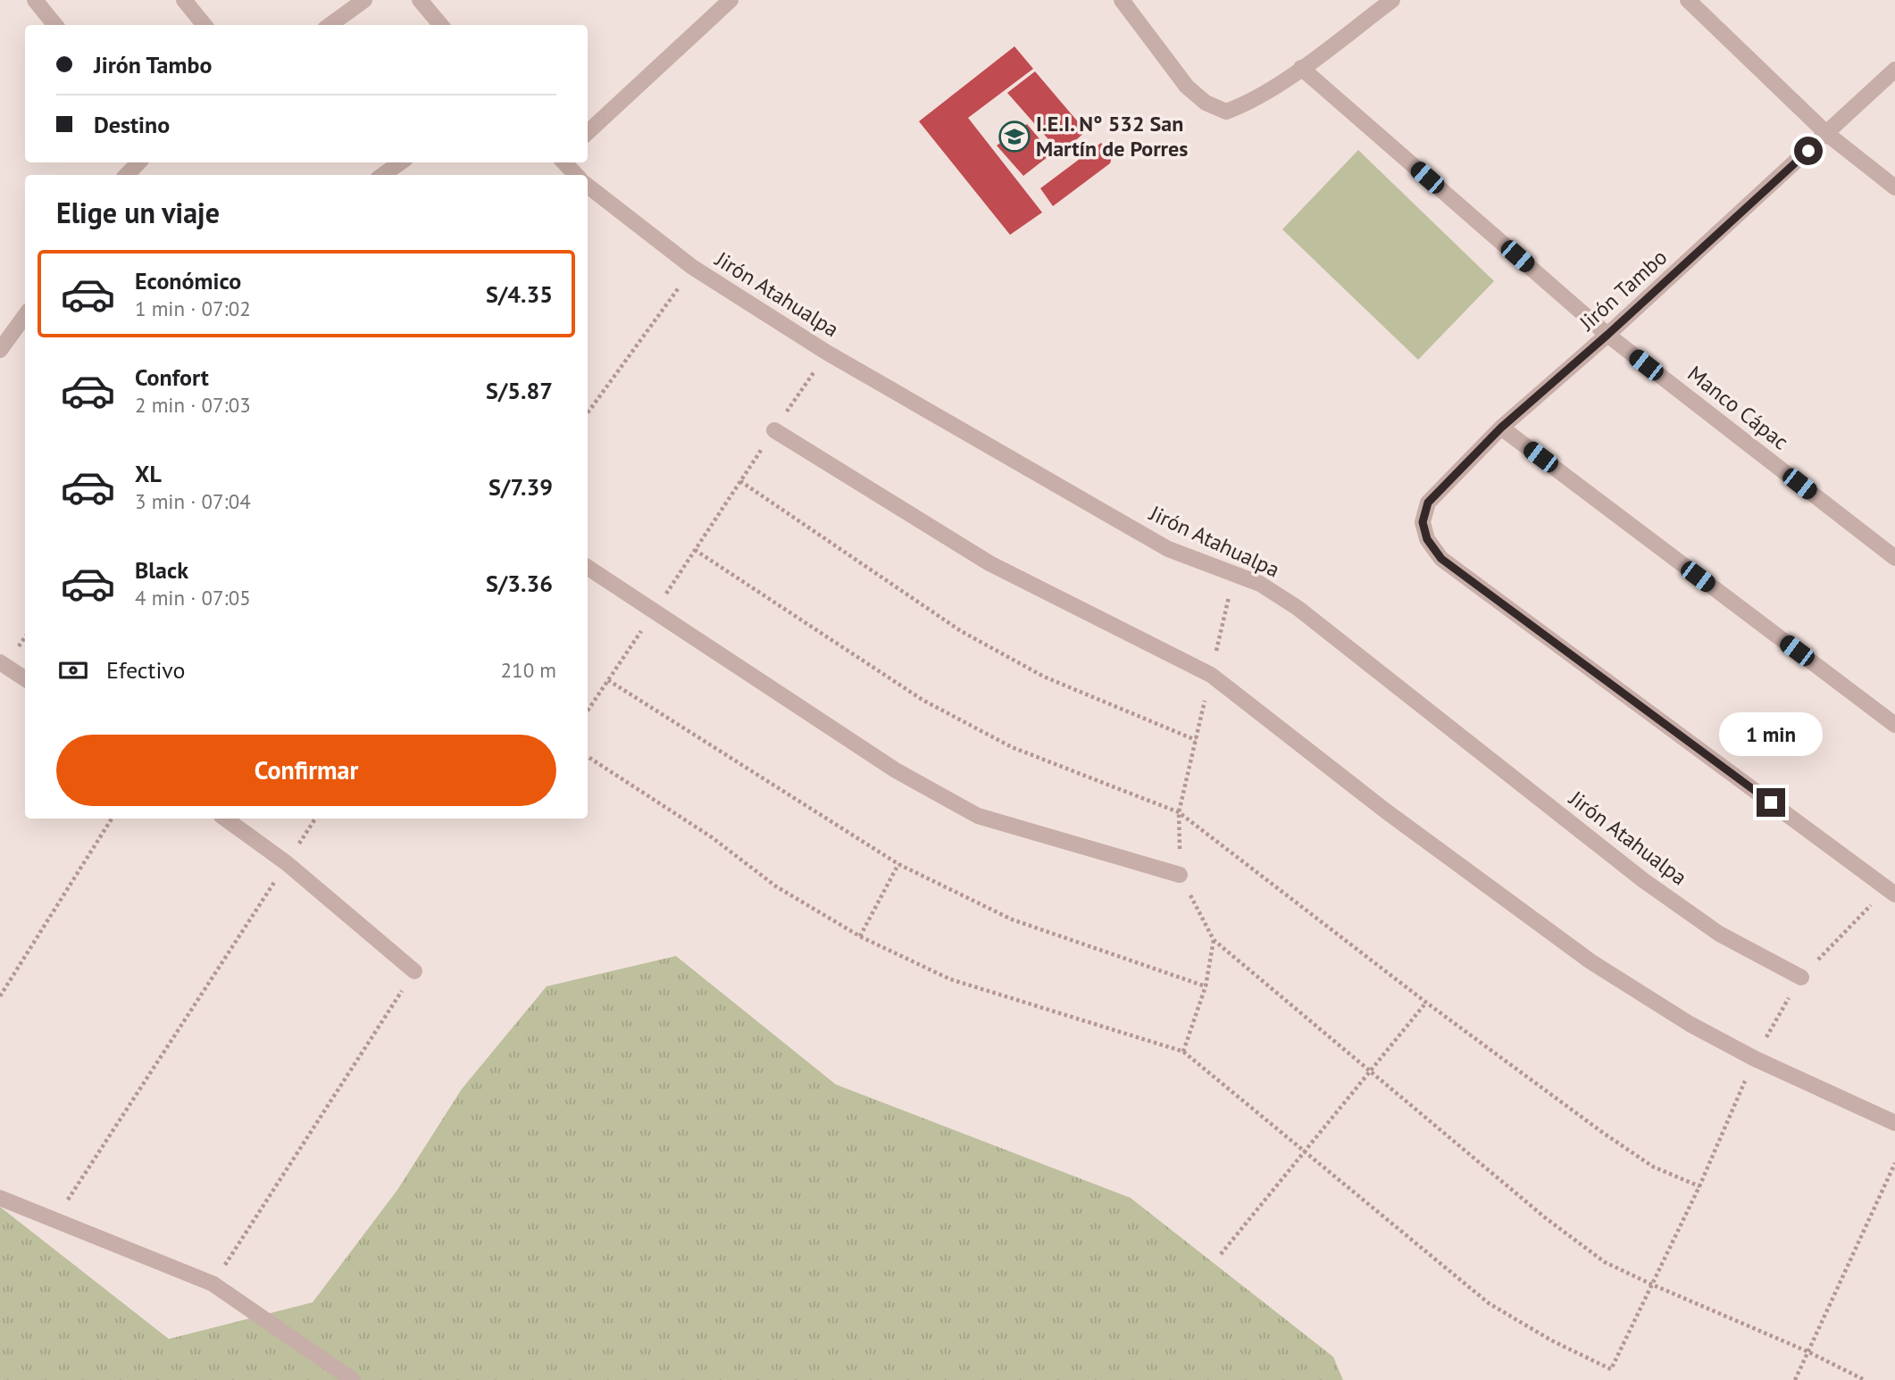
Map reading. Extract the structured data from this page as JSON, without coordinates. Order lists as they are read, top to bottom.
{
  "streets": {
    "street": ["Jirón Tambo", "Jirón Atahualpa", "Manco Cápac"]
  },
  "crossings": [
    ["Jirón Tambo", "Manco Cápac"]
  ],
  "places": {
    "school or university": ["I.E.I. N° 532 San Martín de Porres"]
  },
  "page": {
    "banner": ["Jirón Tambo", "Destino"],
    "heading": "Elige un viaje",
    "list": [
      {
        "name": "Económico",
        "note": "1 min · 07:02",
        "value": "S/4.35"
      },
      {
        "name": "Confort",
        "note": "2 min · 07:03",
        "value": "S/5.87"
      },
      {
        "name": "XL",
        "note": "3 min · 07:04",
        "value": "S/7.39"
      },
      {
        "name": "Black",
        "note": "4 min · 07:05",
        "value": "S/3.36"
      }
    ],
    "pay": ["Efectivo", "210 m"],
    "bubble": "1 min",
    "buttons": "Confirmar"
  }
}
